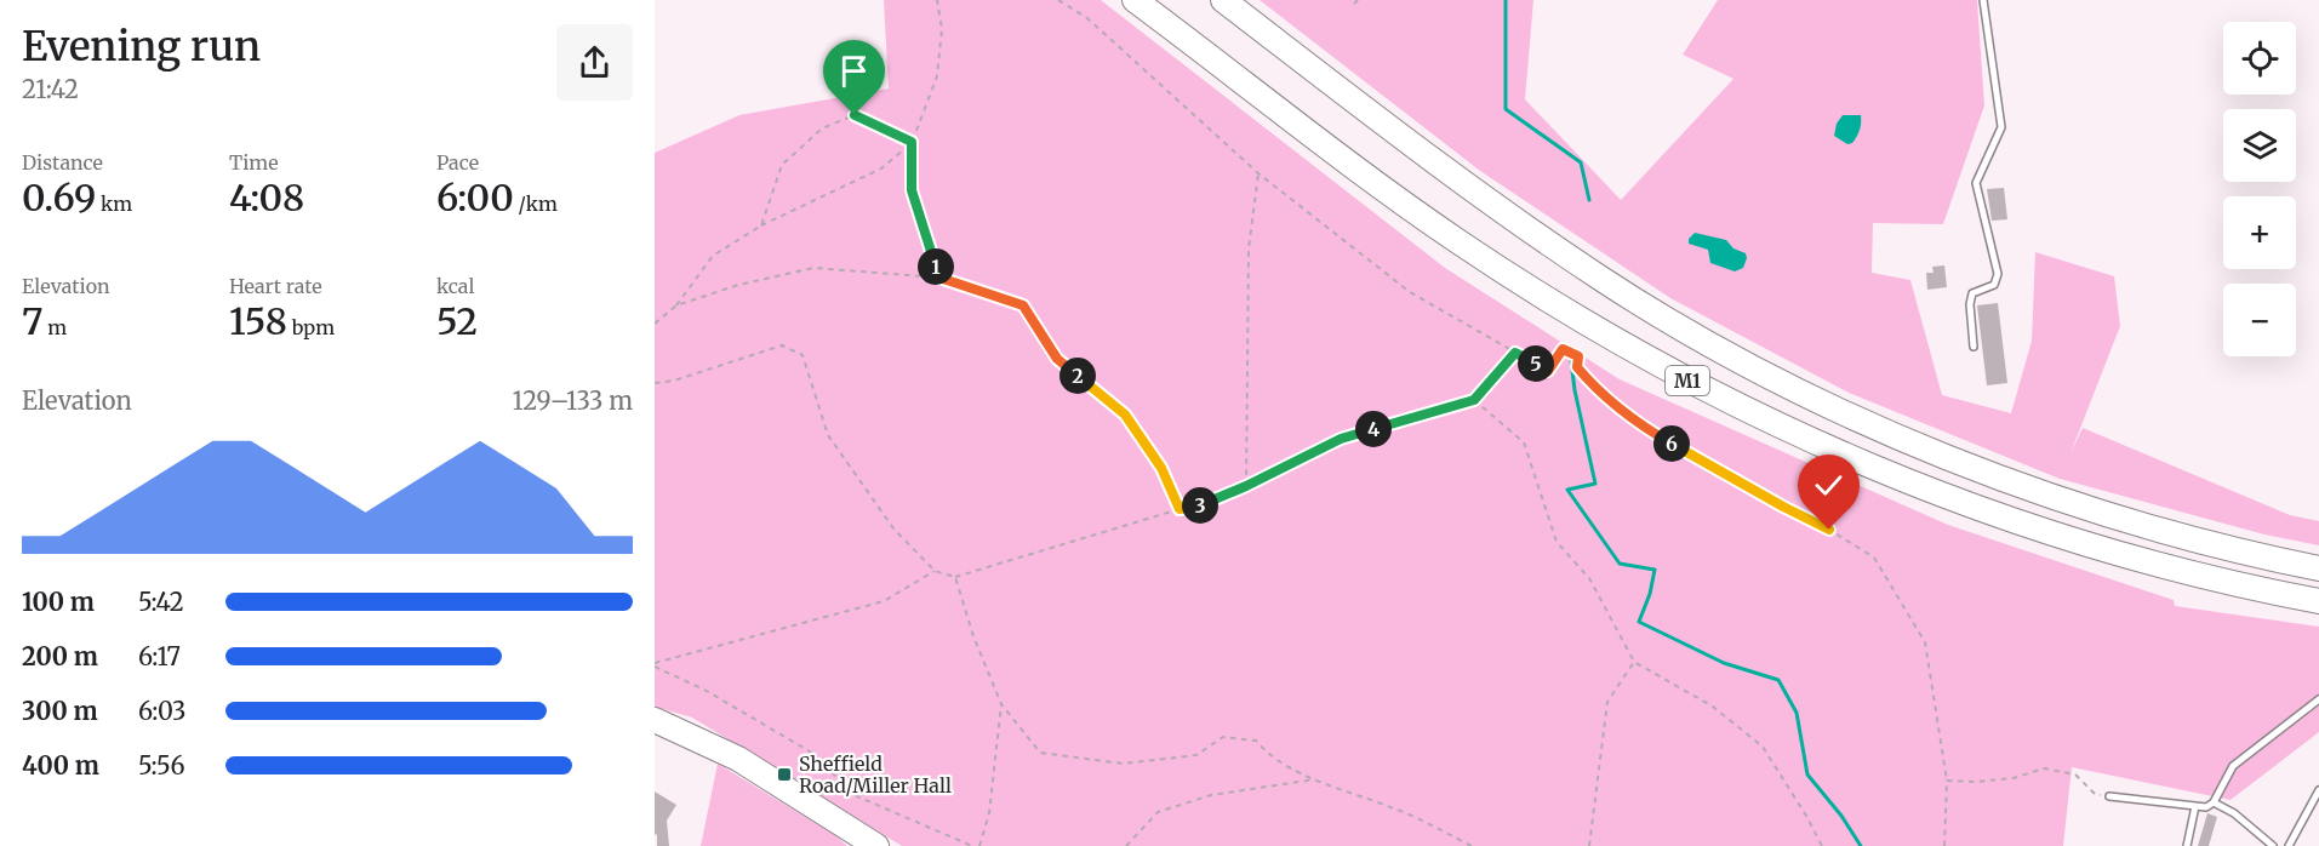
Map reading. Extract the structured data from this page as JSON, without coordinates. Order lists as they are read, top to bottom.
{
  "streets": {
    "highway": ["M1"]
  },
  "places": {
    "transit": ["Sheffield Road/Miller Hall"]
  },
  "page": {
    "heading": ["Evening run", "21:42"],
    "map_buttons": ["+", "−"],
    "stats": [
      ["Distance", "0.69 km"],
      ["Time", "4:08"],
      ["Pace", "6:00 /km"],
      ["Elevation", "7 m"],
      ["Heart rate", "158 bpm"],
      ["kcal", "52"]
    ],
    "pins": [
      "1",
      "5",
      "2",
      "4",
      "6",
      "3"
    ],
    "chart": ["Elevation", "129–133 m"],
    "list": [
      {
        "name": "100 m",
        "note": "5:42"
      },
      {
        "name": "200 m",
        "note": "6:17"
      },
      {
        "name": "300 m",
        "note": "6:03"
      },
      {
        "name": "400 m",
        "note": "5:56"
      }
    ]
  }
}
